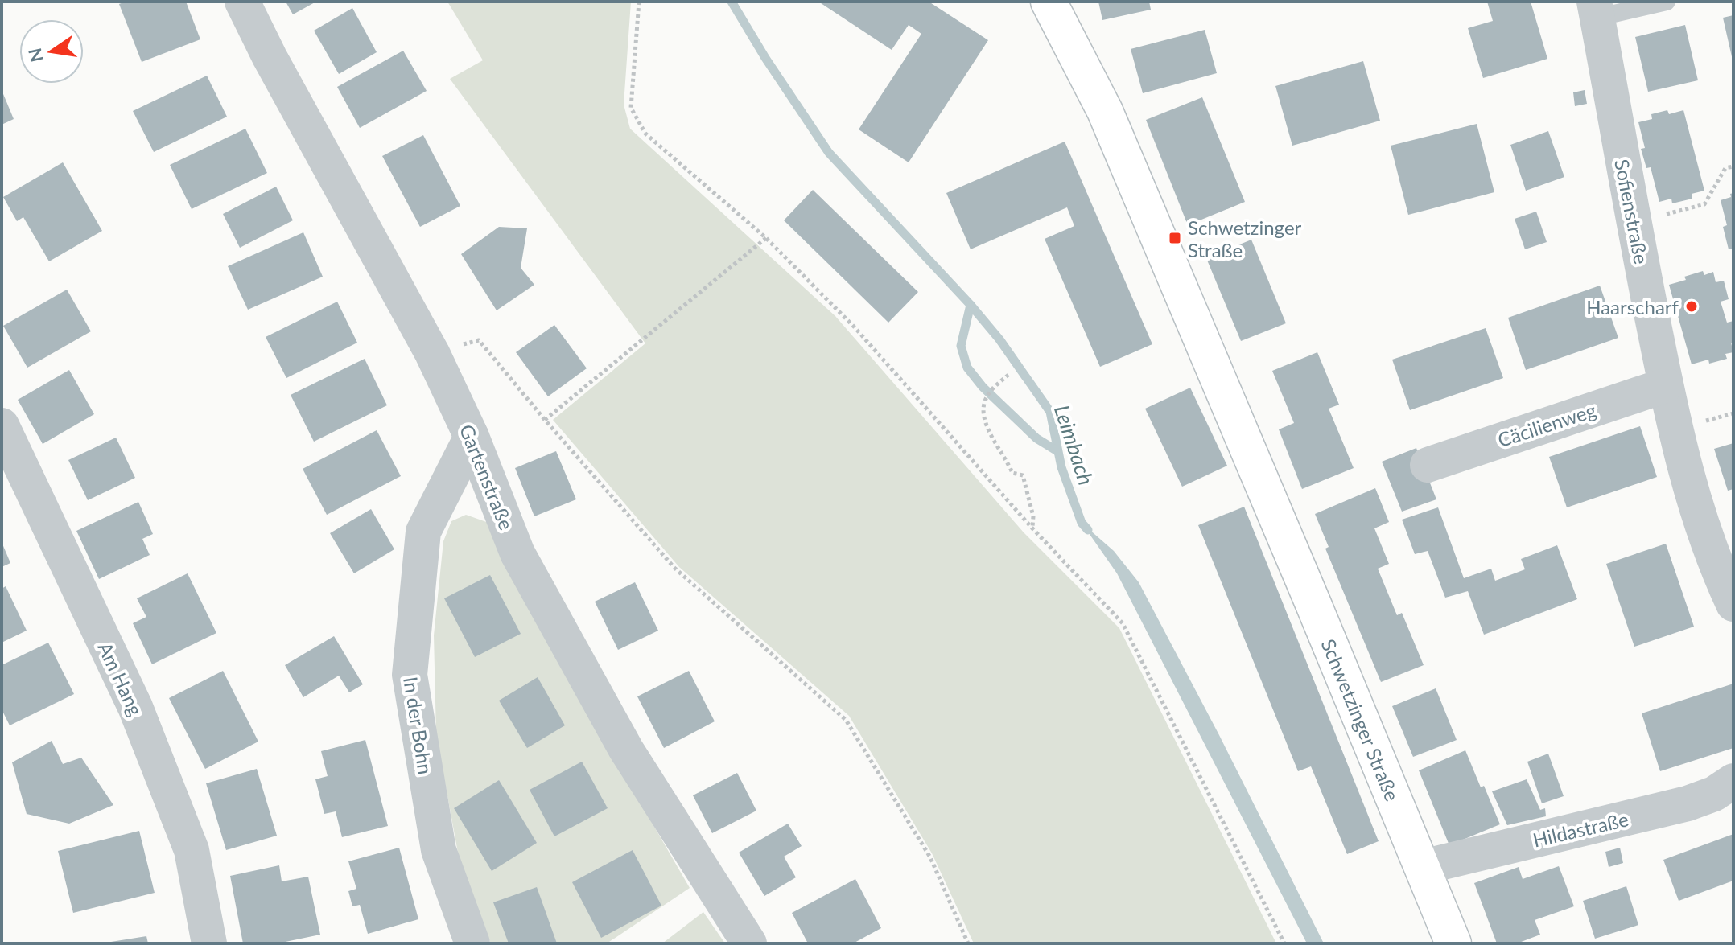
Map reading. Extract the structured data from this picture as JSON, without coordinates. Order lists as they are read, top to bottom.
{
  "streets": {
    "street": [
      "Sofienstraße",
      "Cäcilienweg",
      "Gartenstraße",
      "Am Hang",
      "Schwetzinger Straße",
      "In der Bohn",
      "Hildastraße"
    ]
  },
  "crossings": [
    ["Sofienstraße", "Cäcilienweg"],
    ["Gartenstraße", "In der Bohn"],
    ["Schwetzinger Straße", "Hildastraße"]
  ],
  "water": ["Leimbach"],
  "places": {
    "transit": ["Schwetzinger Straße"],
    "other": ["Haarscharf"]
  },
  "north": "left"
}
